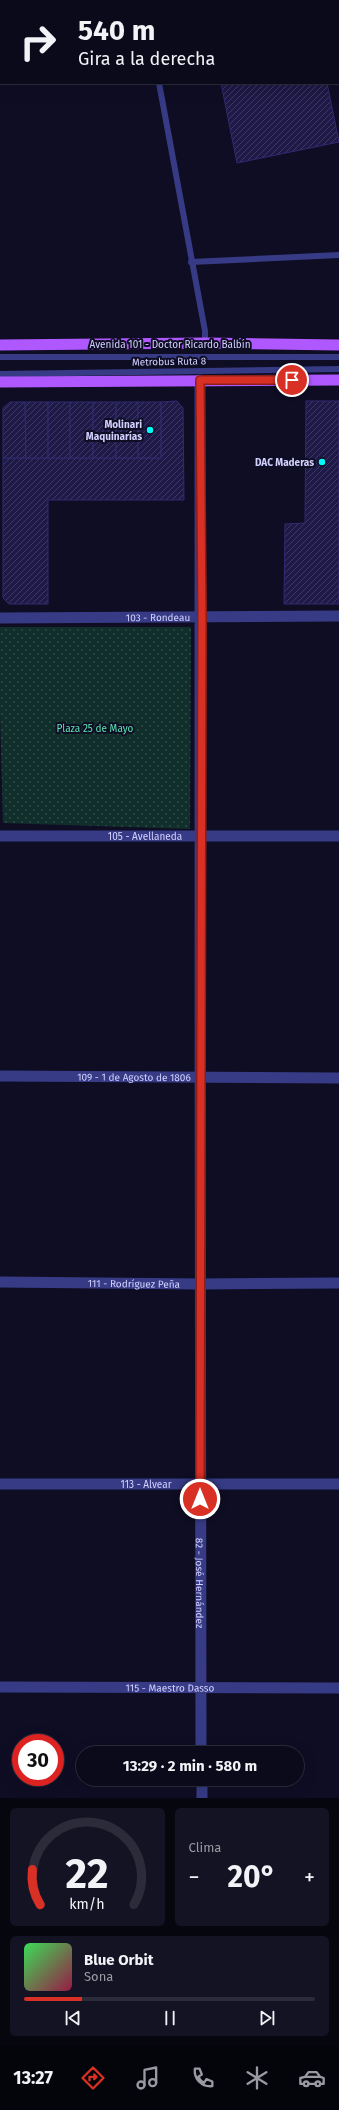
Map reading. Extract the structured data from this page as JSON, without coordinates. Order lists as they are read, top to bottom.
{
  "streets": {
    "main road": ["Avenida 101 - Doctor Ricardo Balbín"],
    "street": [
      "103 - Rondeau",
      "105 - Avellaneda",
      "109 - 1 de Agosto de 1806",
      "111 - Rodríguez Peña",
      "113 - Alvear",
      "82 - José Hernández",
      "115 - Maestro Dasso"
    ],
    "lane": ["Metrobus Ruta 8"]
  },
  "crossings": [
    ["103 - Rondeau", "82 - José Hernández"],
    ["105 - Avellaneda", "82 - José Hernández"],
    ["109 - 1 de Agosto de 1806", "82 - José Hernández"],
    ["111 - Rodríguez Peña", "82 - José Hernández"],
    ["113 - Alvear", "82 - José Hernández"],
    ["82 - José Hernández", "115 - Maestro Dasso"]
  ],
  "parks": ["Plaza 25 de Mayo"],
  "places": ["Molinari Maquinarías", "DAC Maderas"],
  "page": {
    "turn": ["540 m", "Gira a la derecha"],
    "limit": "30",
    "trip": "13:29 · 2 min · 580 m",
    "tile": "Clima",
    "heat": ["−", "20°", "+"],
    "song": ["Blue Orbit", "Sona"],
    "tabs": "13:27",
    "gauge": ["22", "km/h"]
  }
}
